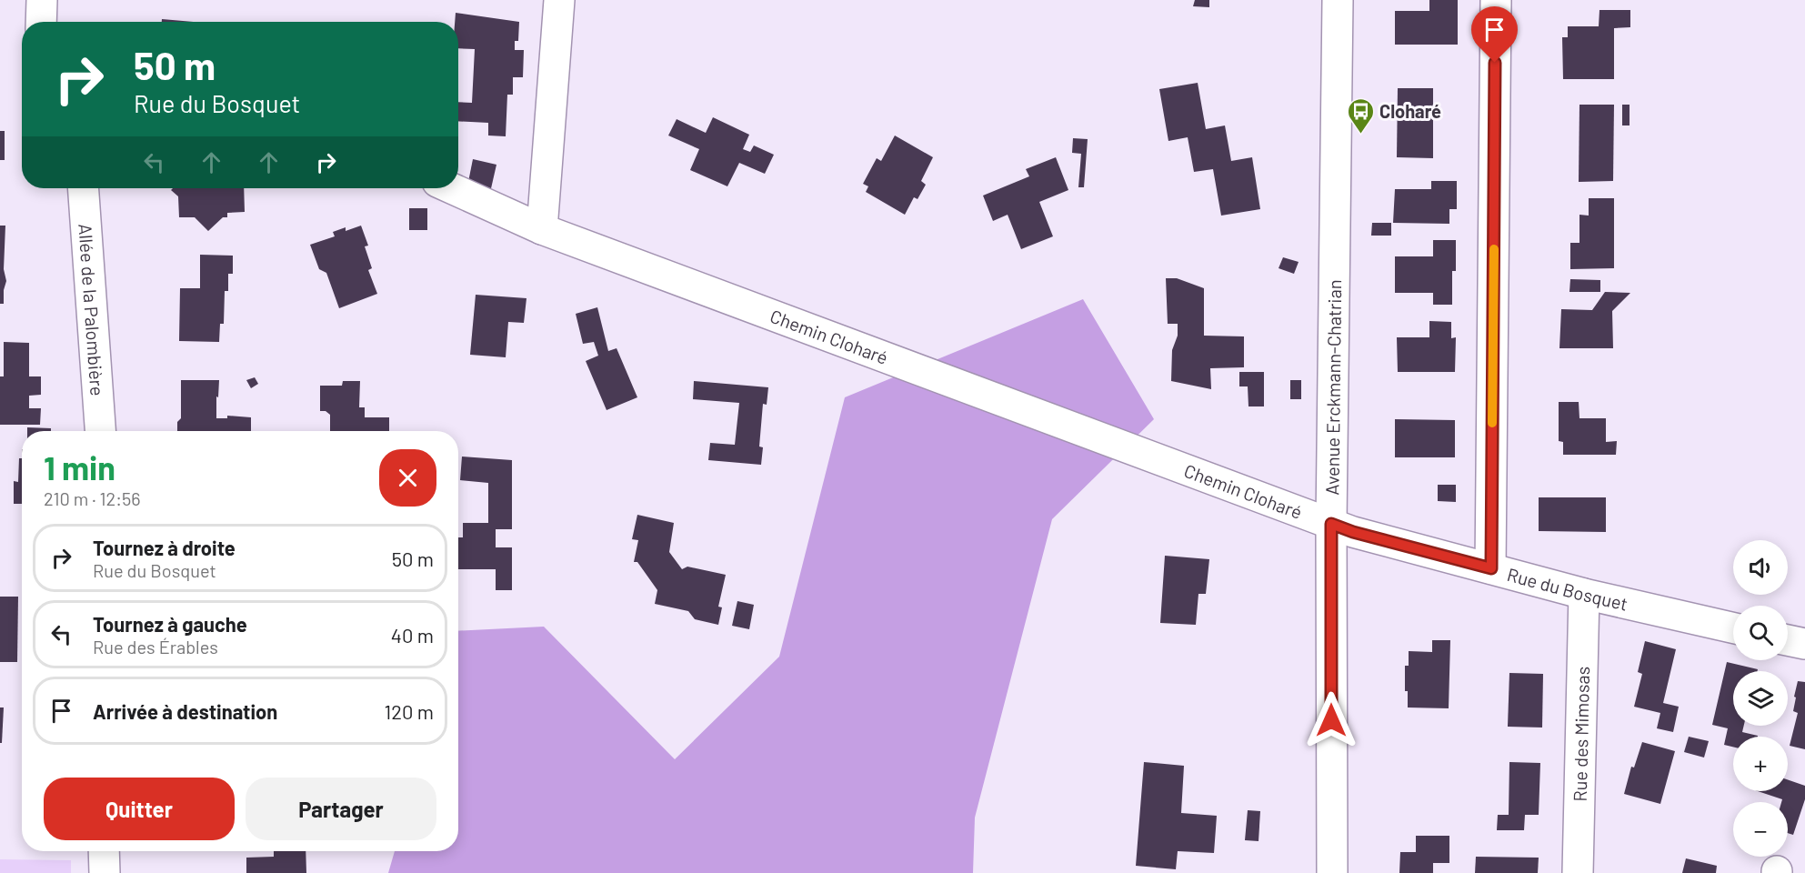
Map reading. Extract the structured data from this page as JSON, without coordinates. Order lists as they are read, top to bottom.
{
  "streets": {
    "street": [
      "Allée de la Palombière",
      "Chemin Cloharé",
      "Avenue Erckmann-Chatrian",
      "Rue du Bosquet",
      "Rue des Mimosas"
    ]
  },
  "crossings": [
    ["Chemin Cloharé", "Avenue Erckmann-Chatrian"],
    ["Chemin Cloharé", "Rue du Bosquet"],
    ["Avenue Erckmann-Chatrian", "Rue du Bosquet"],
    ["Rue du Bosquet", "Rue des Mimosas"]
  ],
  "places": {
    "bus stop": ["Cloharé"]
  },
  "page": {
    "turn": ["50 m", "Rue du Bosquet"],
    "heading": ["1 min", "210 m · 12:56"],
    "list": [
      {
        "name": "Tournez à droite",
        "note": "Rue du Bosquet",
        "value": "50 m"
      },
      {
        "name": "Tournez à gauche",
        "note": "Rue des Érables",
        "value": "40 m"
      },
      {
        "name": "Arrivée à destination",
        "value": "120 m"
      }
    ],
    "map_buttons": ["+", "−"],
    "buttons": ["Quitter", "Partager"]
  }
}
